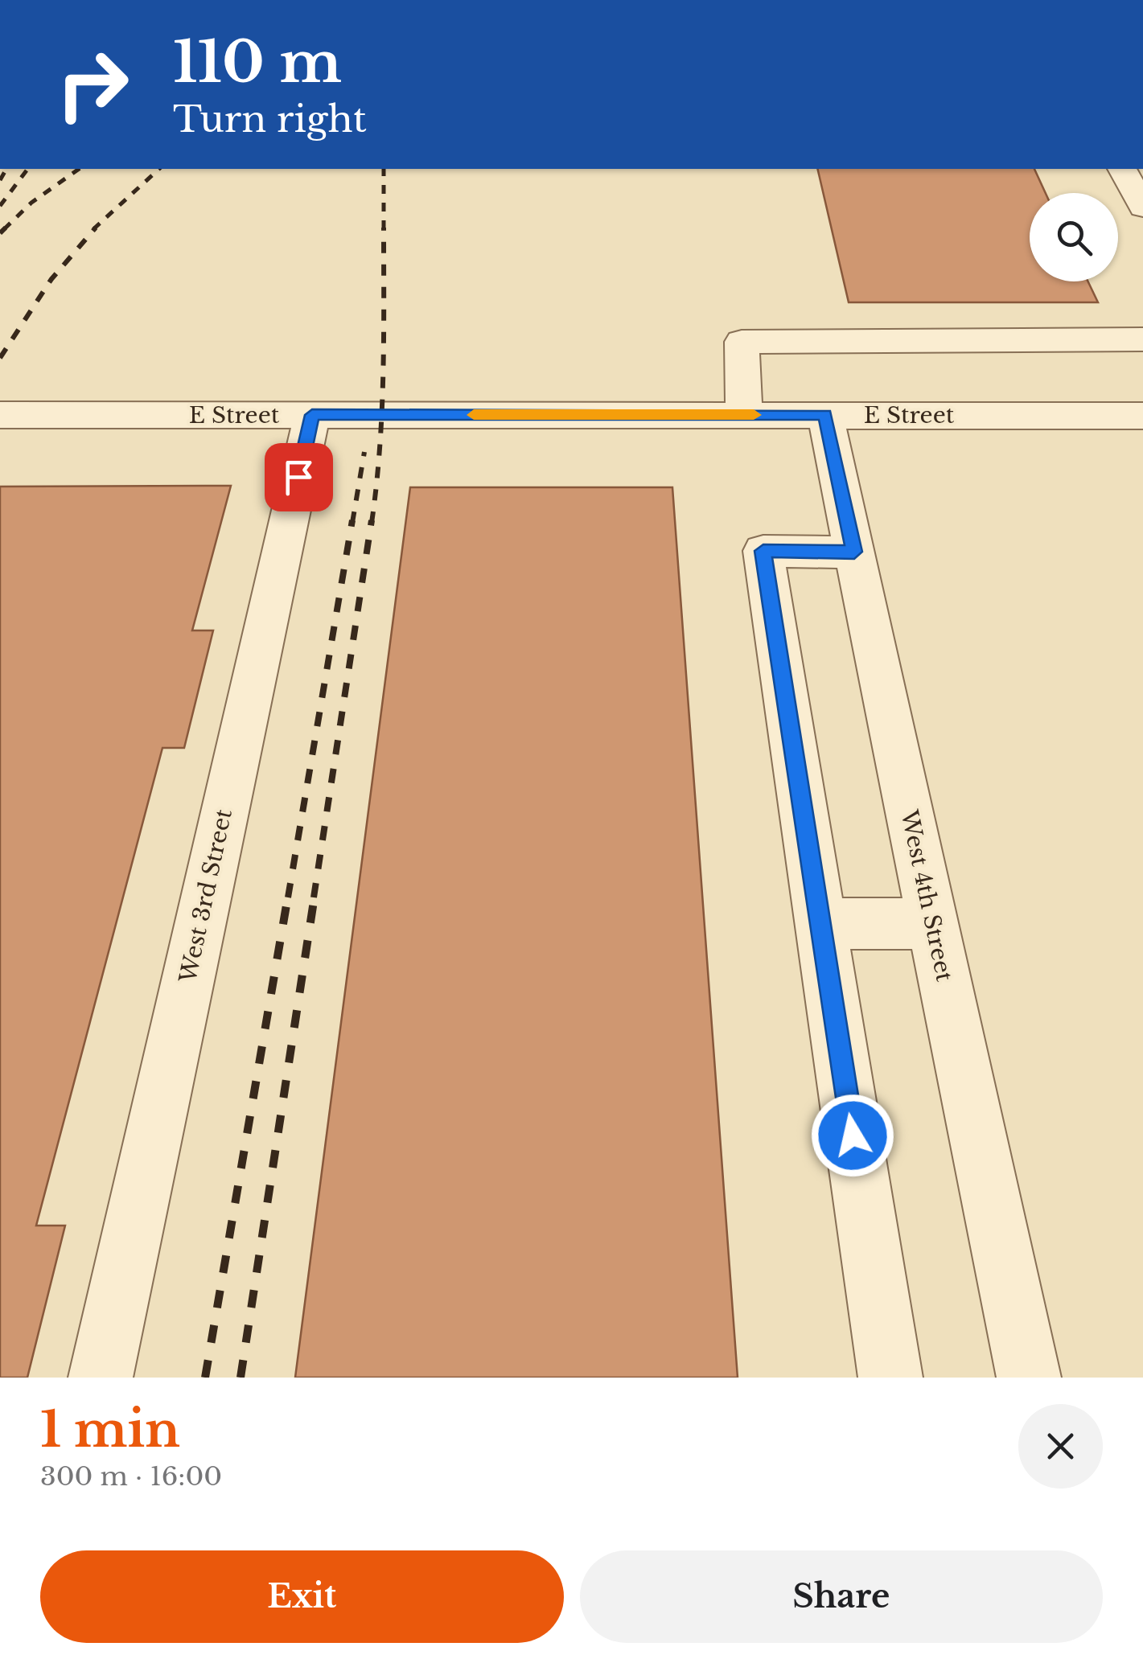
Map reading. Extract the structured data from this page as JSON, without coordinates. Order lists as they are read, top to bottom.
{
  "streets": {
    "street": ["E Street", "West 3rd Street", "West 4th Street"]
  },
  "crossings": [
    ["E Street", "West 3rd Street"],
    ["E Street", "West 4th Street"]
  ],
  "page": {
    "turn": ["110 m", "Turn right"],
    "heading": ["1 min", "300 m · 16:00"],
    "buttons": ["Exit", "Share"]
  }
}
